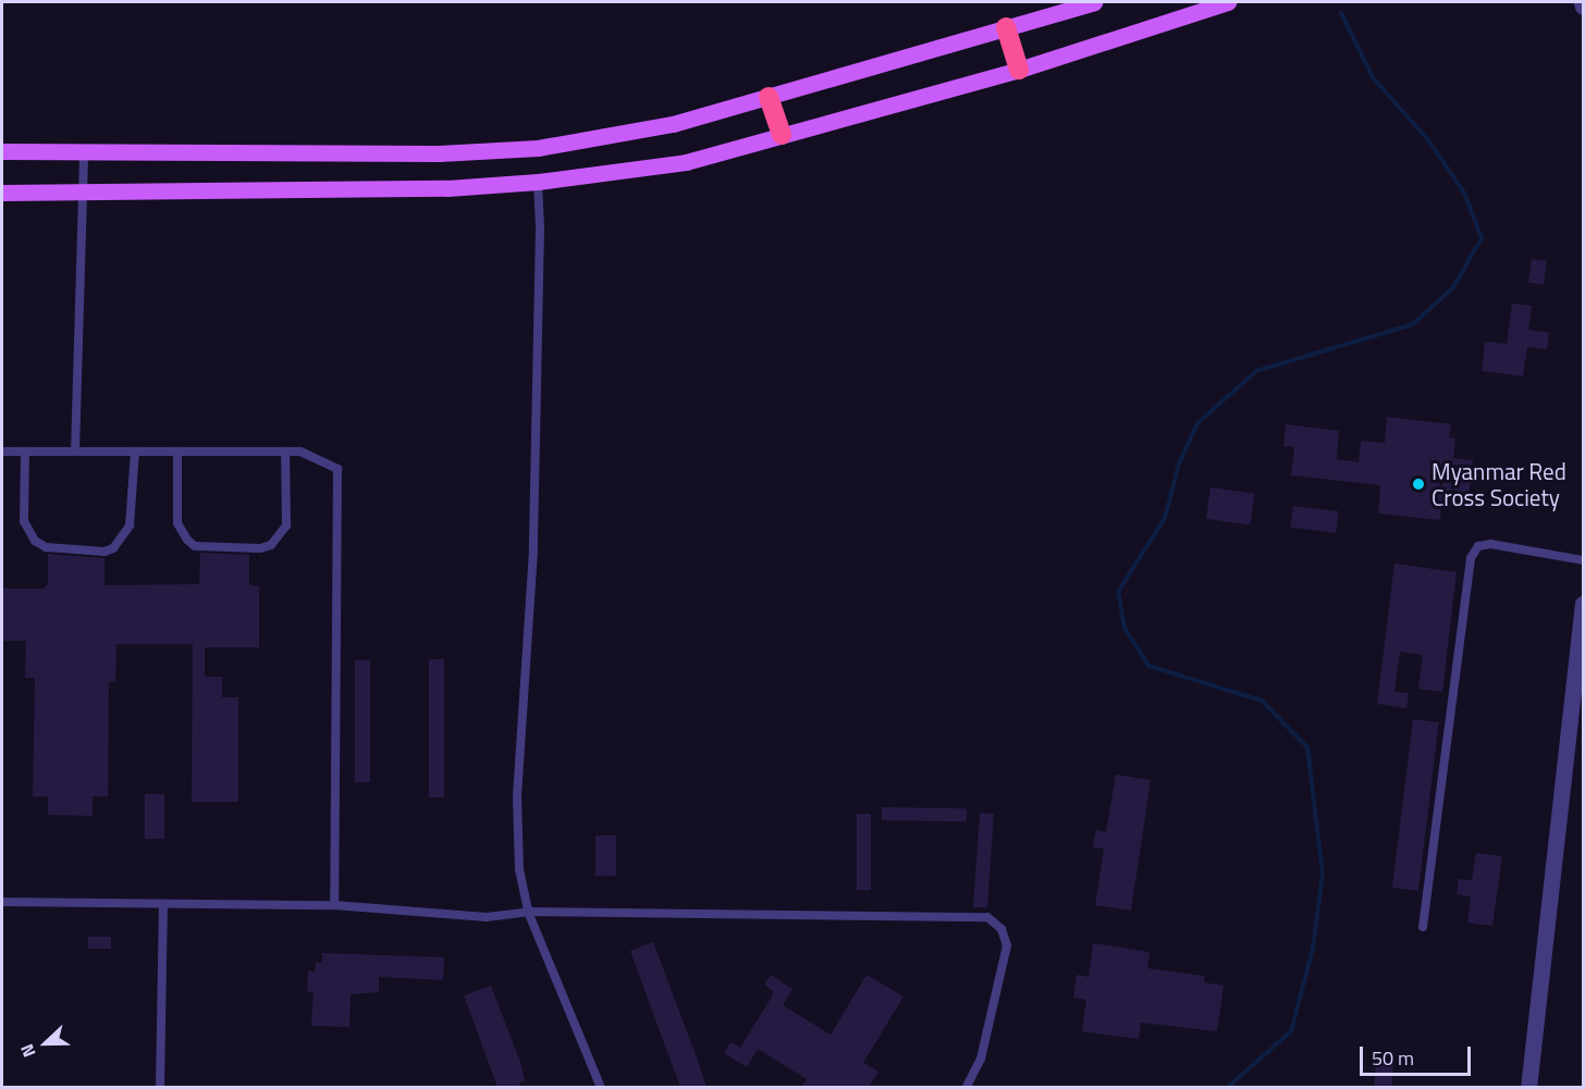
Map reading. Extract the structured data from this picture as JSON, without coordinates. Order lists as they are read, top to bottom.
{
  "places": ["Myanmar Red Cross Society"],
  "scale_bar": "50 m",
  "north": "left"
}
